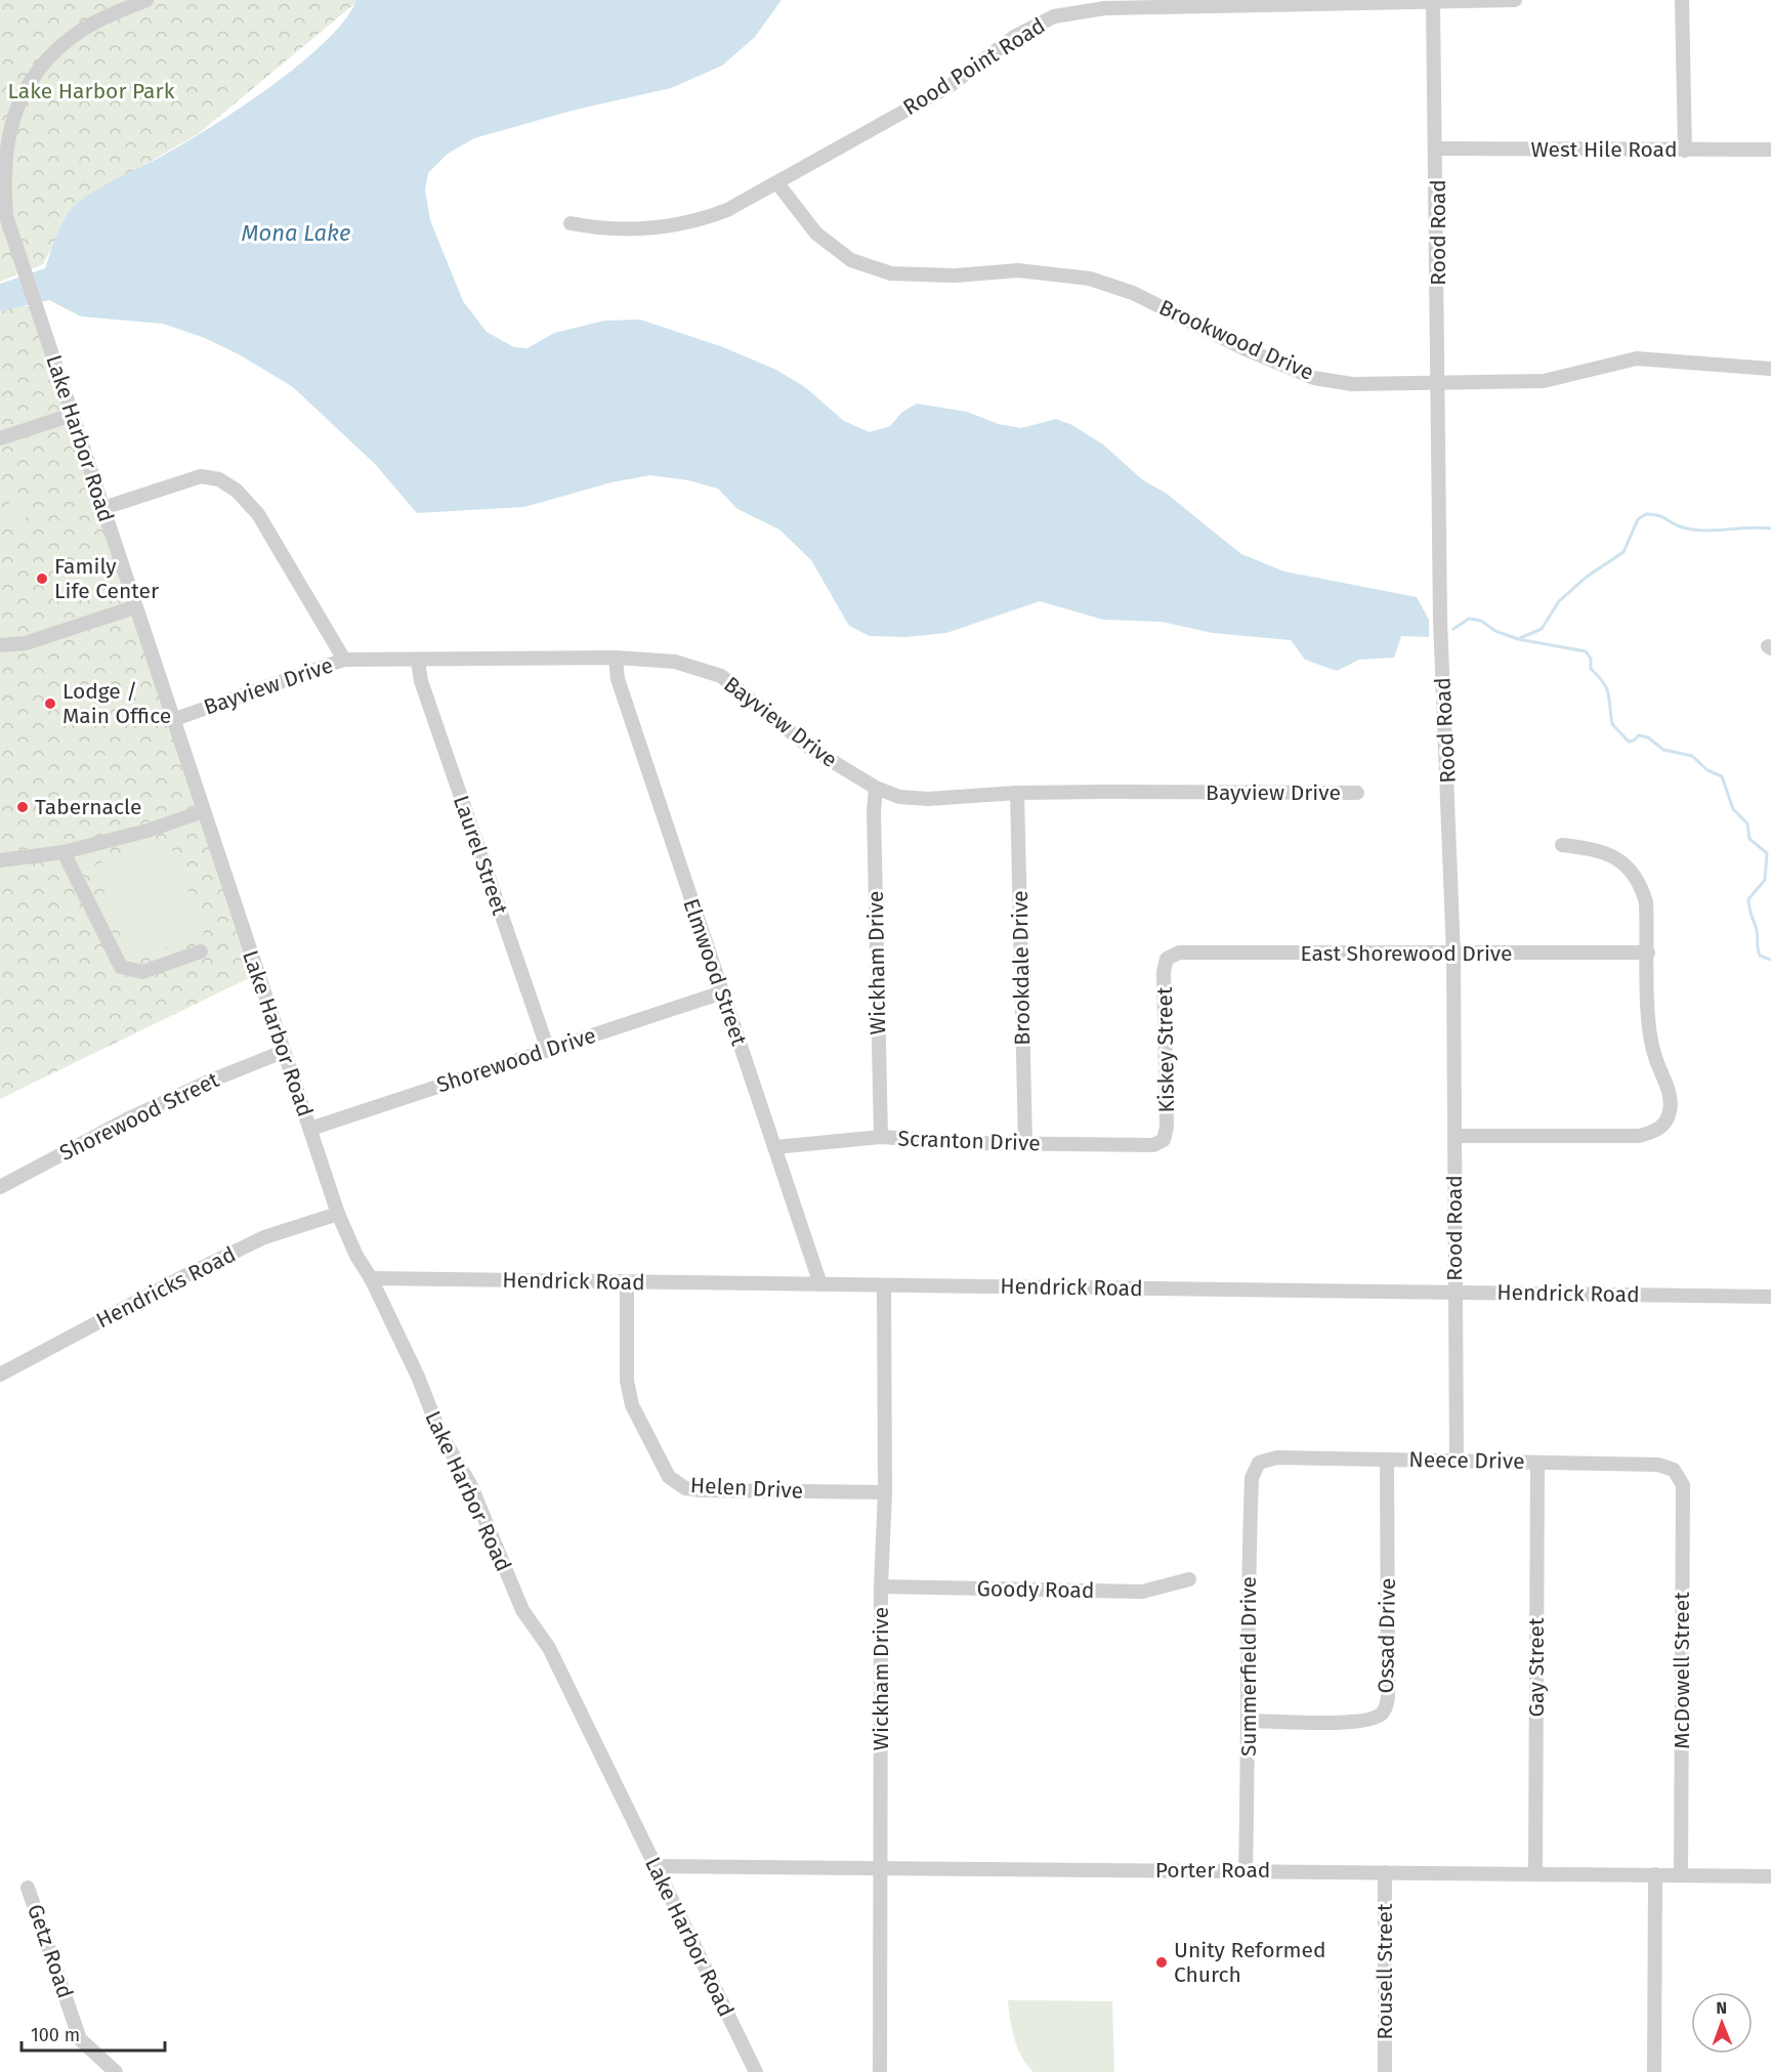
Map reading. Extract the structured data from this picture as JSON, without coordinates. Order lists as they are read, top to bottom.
{
  "streets": {
    "street": [
      "Rood Point Road",
      "West Hile Road",
      "Rood Road",
      "Brookwood Drive",
      "Lake Harbor Road",
      "Bayview Drive",
      "Laurel Street",
      "East Shorewood Drive",
      "Wickham Drive",
      "Brookdale Drive",
      "Elmwood Street",
      "Kiskey Street",
      "Shorewood Drive",
      "Shorewood Street",
      "Scranton Drive",
      "Hendrick Road",
      "Hendricks Road",
      "Neece Drive",
      "Helen Drive",
      "Goody Road",
      "Ossad Drive",
      "Summerfield Drive",
      "Gay Street",
      "McDowell Street",
      "Porter Road",
      "Getz Road",
      "Rousell Street"
    ]
  },
  "crossings": [
    ["Rood Point Road", "Rood Road"],
    ["Rood Point Road", "Brookwood Drive"],
    ["West Hile Road", "Rood Road"],
    ["Rood Road", "Brookwood Drive"],
    ["Rood Road", "East Shorewood Drive"],
    ["Rood Road", "Hendrick Road"],
    ["Rood Road", "Neece Drive"],
    ["Lake Harbor Road", "Bayview Drive"],
    ["Lake Harbor Road", "Shorewood Drive"],
    ["Lake Harbor Road", "Shorewood Street"],
    ["Lake Harbor Road", "Hendrick Road"],
    ["Lake Harbor Road", "Hendricks Road"],
    ["Lake Harbor Road", "Porter Road"],
    ["Bayview Drive", "Laurel Street"],
    ["Bayview Drive", "Wickham Drive"],
    ["Bayview Drive", "Brookdale Drive"],
    ["Bayview Drive", "Elmwood Street"],
    ["Laurel Street", "Shorewood Drive"],
    ["East Shorewood Drive", "Kiskey Street"],
    ["Wickham Drive", "Scranton Drive"],
    ["Wickham Drive", "Hendrick Road"],
    ["Wickham Drive", "Helen Drive"],
    ["Wickham Drive", "Goody Road"],
    ["Wickham Drive", "Porter Road"],
    ["Brookdale Drive", "Scranton Drive"],
    ["Elmwood Street", "Shorewood Drive"],
    ["Elmwood Street", "Scranton Drive"],
    ["Elmwood Street", "Hendrick Road"],
    ["Kiskey Street", "Scranton Drive"],
    ["Hendrick Road", "Helen Drive"],
    ["Neece Drive", "Ossad Drive"],
    ["Neece Drive", "Summerfield Drive"],
    ["Neece Drive", "Gay Street"],
    ["Neece Drive", "McDowell Street"],
    ["Ossad Drive", "Summerfield Drive"],
    ["Summerfield Drive", "Porter Road"],
    ["Gay Street", "Porter Road"],
    ["McDowell Street", "Porter Road"],
    ["Porter Road", "Rousell Street"]
  ],
  "water": ["Mona Lake"],
  "parks": ["Lake Harbor Park"],
  "places": [
    "Family Life Center",
    "Lodge / Main Office",
    "Tabernacle",
    "Unity Reformed Church"
  ],
  "scale_bar": "100 m",
  "north": "top"
}
